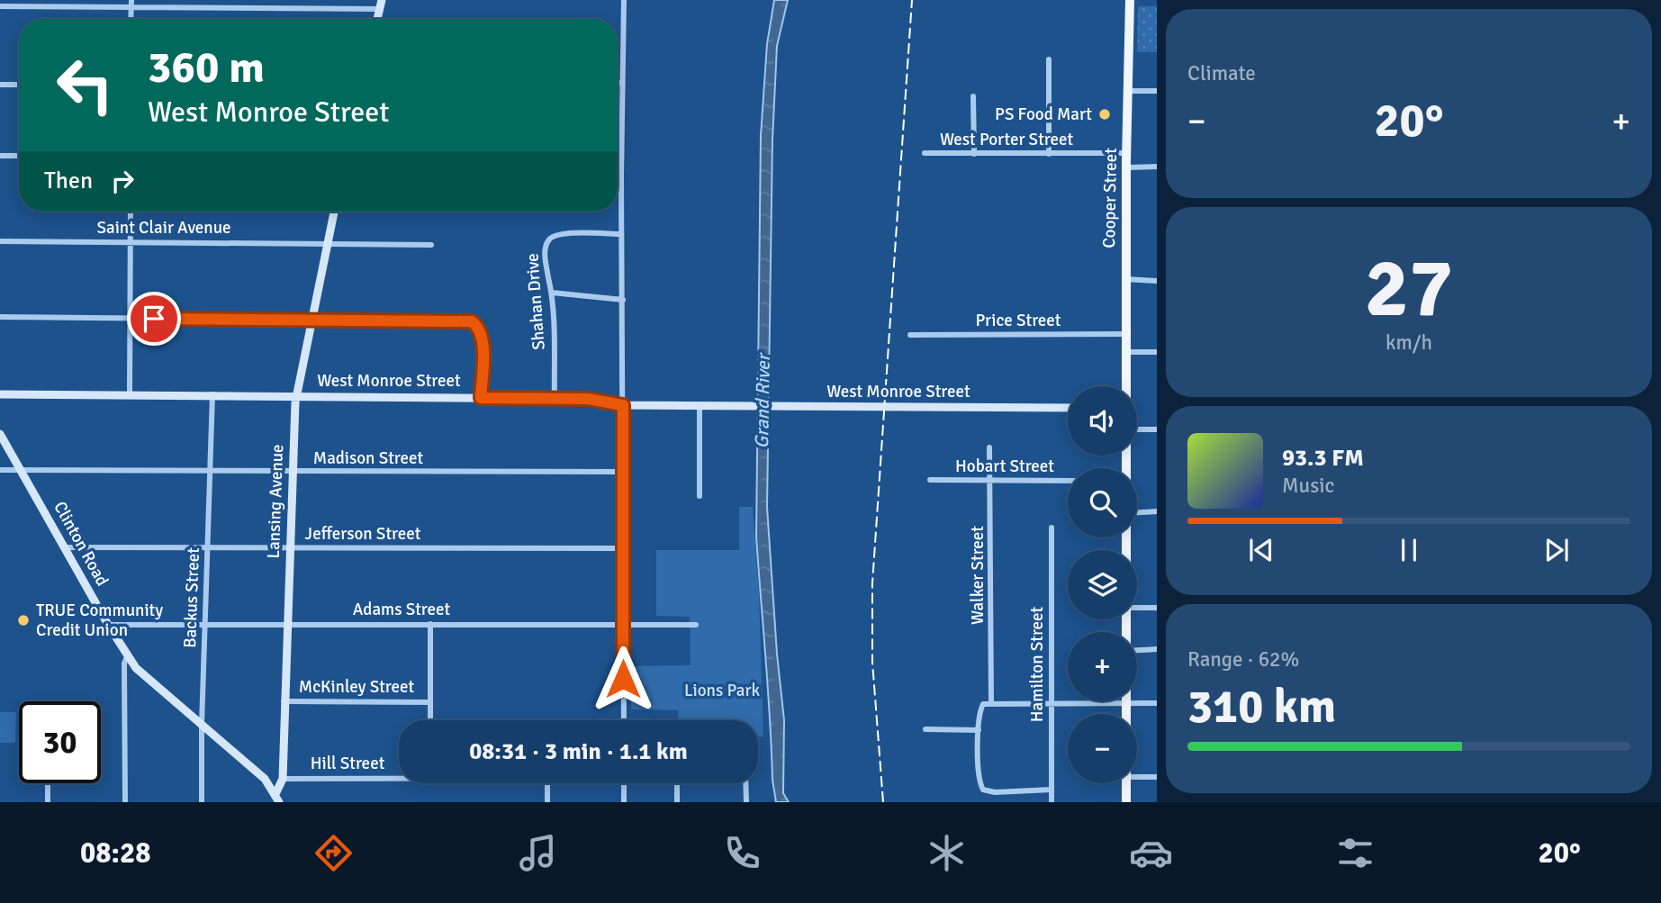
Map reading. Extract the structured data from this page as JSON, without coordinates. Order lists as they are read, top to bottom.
{
  "streets": {
    "main road": [
      "Cooper Street",
      "West Monroe Street",
      "Lansing Avenue",
      "Clinton Road"
    ],
    "street": [
      "West Porter Street",
      "Saint Clair Avenue",
      "Shahan Drive",
      "Price Street",
      "Madison Street",
      "Hobart Street",
      "Jefferson Street",
      "Walker Street",
      "Backus Street",
      "Adams Street",
      "Hamilton Street",
      "McKinley Street",
      "Hill Street"
    ]
  },
  "crossings": [
    ["West Porter Street", "Cooper Street"],
    ["Cooper Street", "Price Street"],
    ["Saint Clair Avenue", "Lansing Avenue"],
    ["Shahan Drive", "West Monroe Street"],
    ["West Monroe Street", "Lansing Avenue"],
    ["West Monroe Street", "Backus Street"],
    ["Madison Street", "Lansing Avenue"],
    ["Madison Street", "Clinton Road"],
    ["Madison Street", "Backus Street"],
    ["Hobart Street", "Walker Street"],
    ["Lansing Avenue", "Jefferson Street"],
    ["Lansing Avenue", "Clinton Road"],
    ["Lansing Avenue", "Adams Street"],
    ["Lansing Avenue", "McKinley Street"],
    ["Lansing Avenue", "Hill Street"],
    ["Jefferson Street", "Clinton Road"],
    ["Jefferson Street", "Backus Street"],
    ["Clinton Road", "Backus Street"],
    ["Clinton Road", "Adams Street"],
    ["Backus Street", "Adams Street"]
  ],
  "water": ["Grand River"],
  "parks": ["Lions Park"],
  "places": ["PS Food Mart", "TRUE Community Credit Union"],
  "page": {
    "tile": [
      "Climate",
      ["27", "km/h"],
      ["Range · 62%", "310 km"]
    ],
    "turn": ["360 m", "West Monroe Street"],
    "heat": ["−", "20°", "+"],
    "then": "Then",
    "map_buttons": ["+", "−"],
    "song": ["93.3 FM", "Music"],
    "limit": "30",
    "trip": "08:31 · 3 min · 1.1 km",
    "tabs": ["08:28", "20°"]
  }
}
